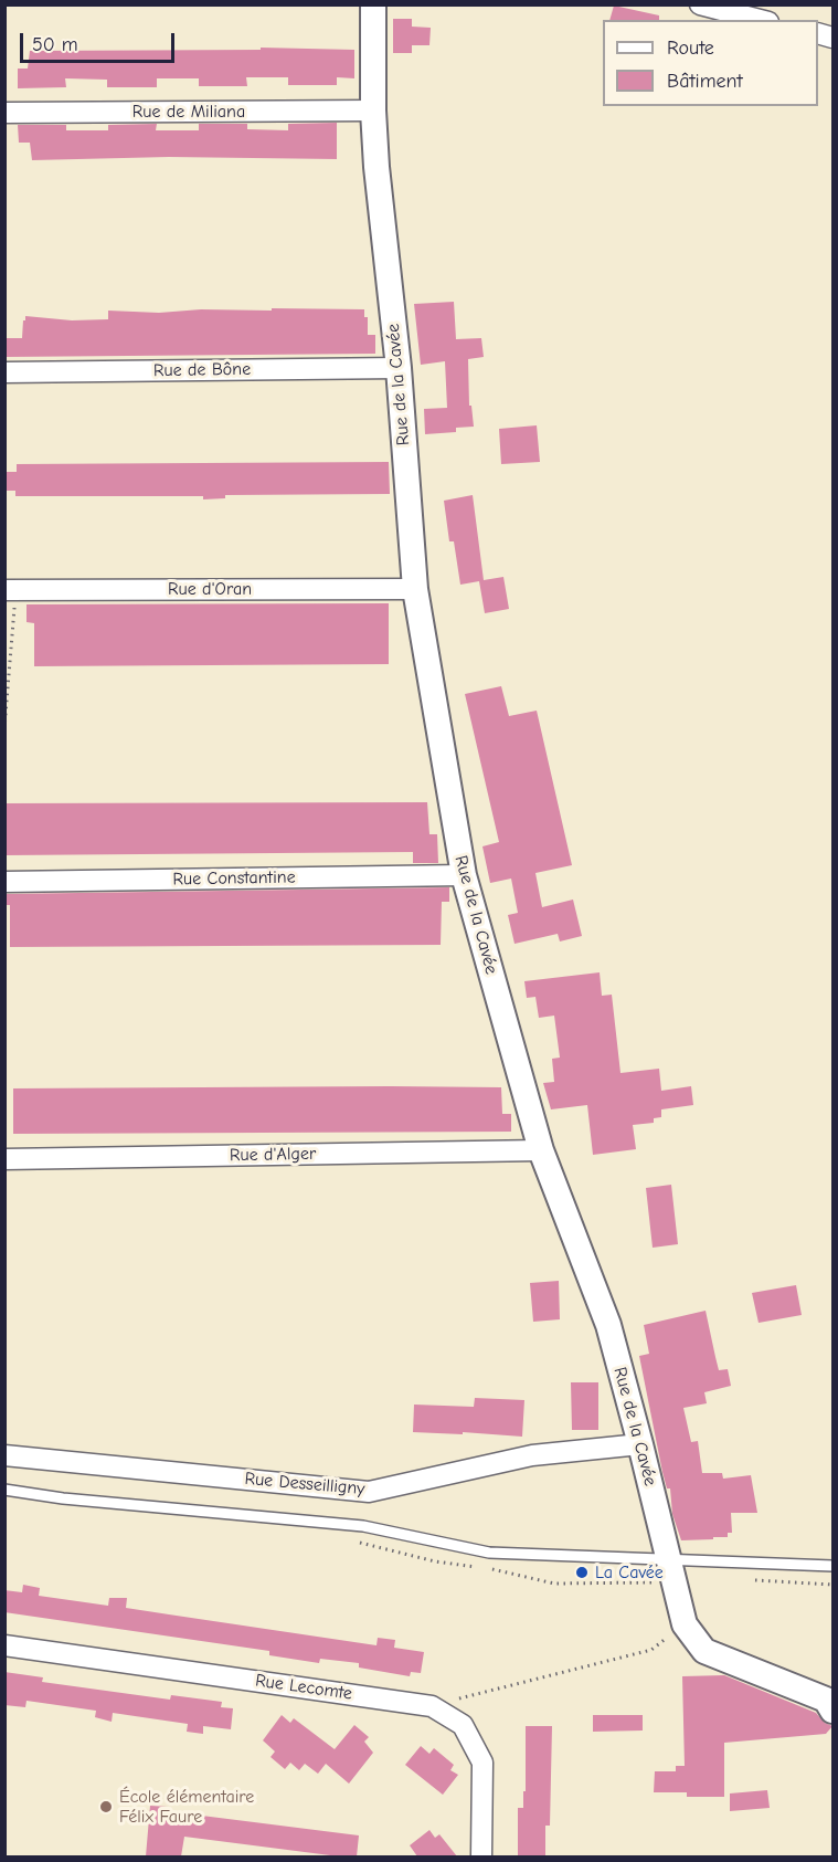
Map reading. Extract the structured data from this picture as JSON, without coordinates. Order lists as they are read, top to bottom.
{
  "streets": {
    "street": [
      "Rue de Miliana",
      "Rue de Bône",
      "Rue de la Cavée",
      "Rue d'Oran",
      "Rue Constantine",
      "Rue d'Alger",
      "Rue Desseilligny",
      "Rue Lecomte"
    ]
  },
  "crossings": [
    ["Rue de Miliana", "Rue de la Cavée"],
    ["Rue de Bône", "Rue de la Cavée"],
    ["Rue de la Cavée", "Rue d'Oran"],
    ["Rue de la Cavée", "Rue Constantine"],
    ["Rue de la Cavée", "Rue d'Alger"],
    ["Rue de la Cavée", "Rue Desseilligny"]
  ],
  "places": ["La Cavée", "École élémentaire Félix Faure"],
  "legend": ["Route", "Bâtiment"],
  "scale_bar": "50 m"
}
